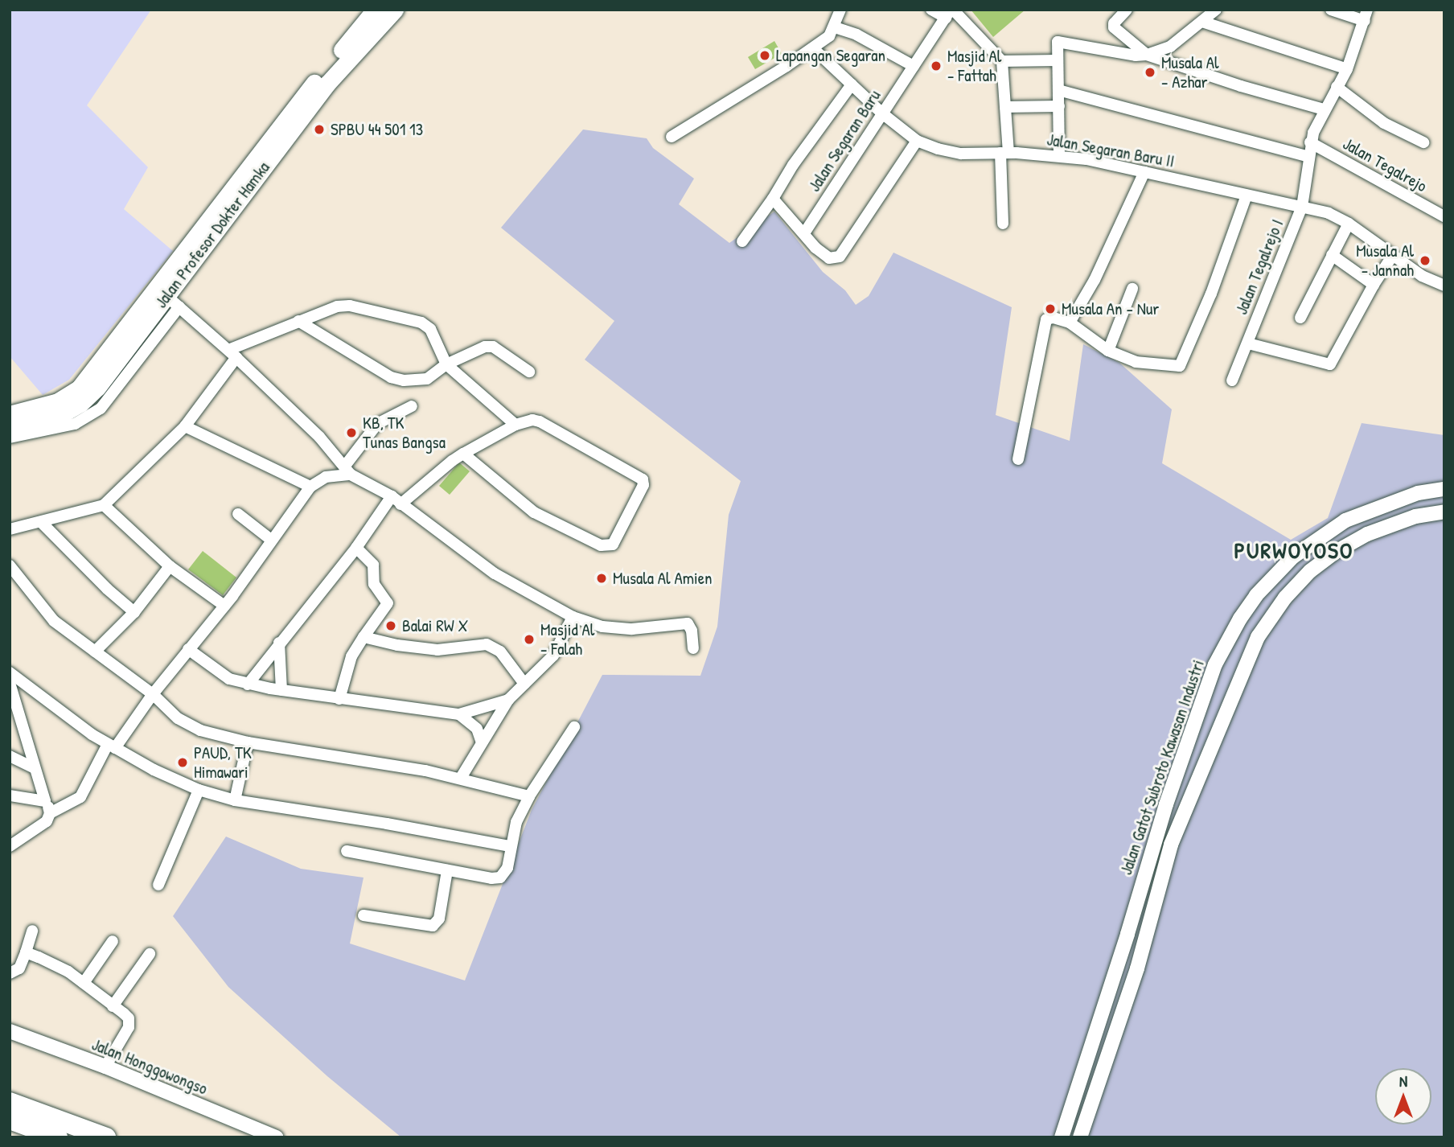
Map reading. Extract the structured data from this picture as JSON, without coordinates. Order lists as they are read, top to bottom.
{
  "streets": {
    "main road": ["Jalan Profesor Dokter Hamka"],
    "street": [
      "Jalan Segaran Baru",
      "Jalan Segaran Baru II",
      "Jalan Tegalrejo",
      "Jalan Tegalrejo I",
      "Jalan Gatot Subroto Kawasan Industri",
      "Jalan Honggowongso"
    ]
  },
  "crossings": [
    ["Jalan Segaran Baru", "Jalan Segaran Baru II"],
    ["Jalan Segaran Baru II", "Jalan Tegalrejo I"]
  ],
  "districts": ["PURWOYOSO"],
  "places": [
    "Lapangan Segaran",
    "Masjid Al - Fattah",
    "Musala Al - Azhar",
    "SPBU 44 501 13",
    "Musala Al - Jannah",
    "Musala An - Nur",
    "KB, TK Tunas Bangsa",
    "Musala Al Amien",
    "Balai RW X",
    "Masjid Al - Falah",
    "PAUD, TK Himawari"
  ],
  "north": "top"
}
